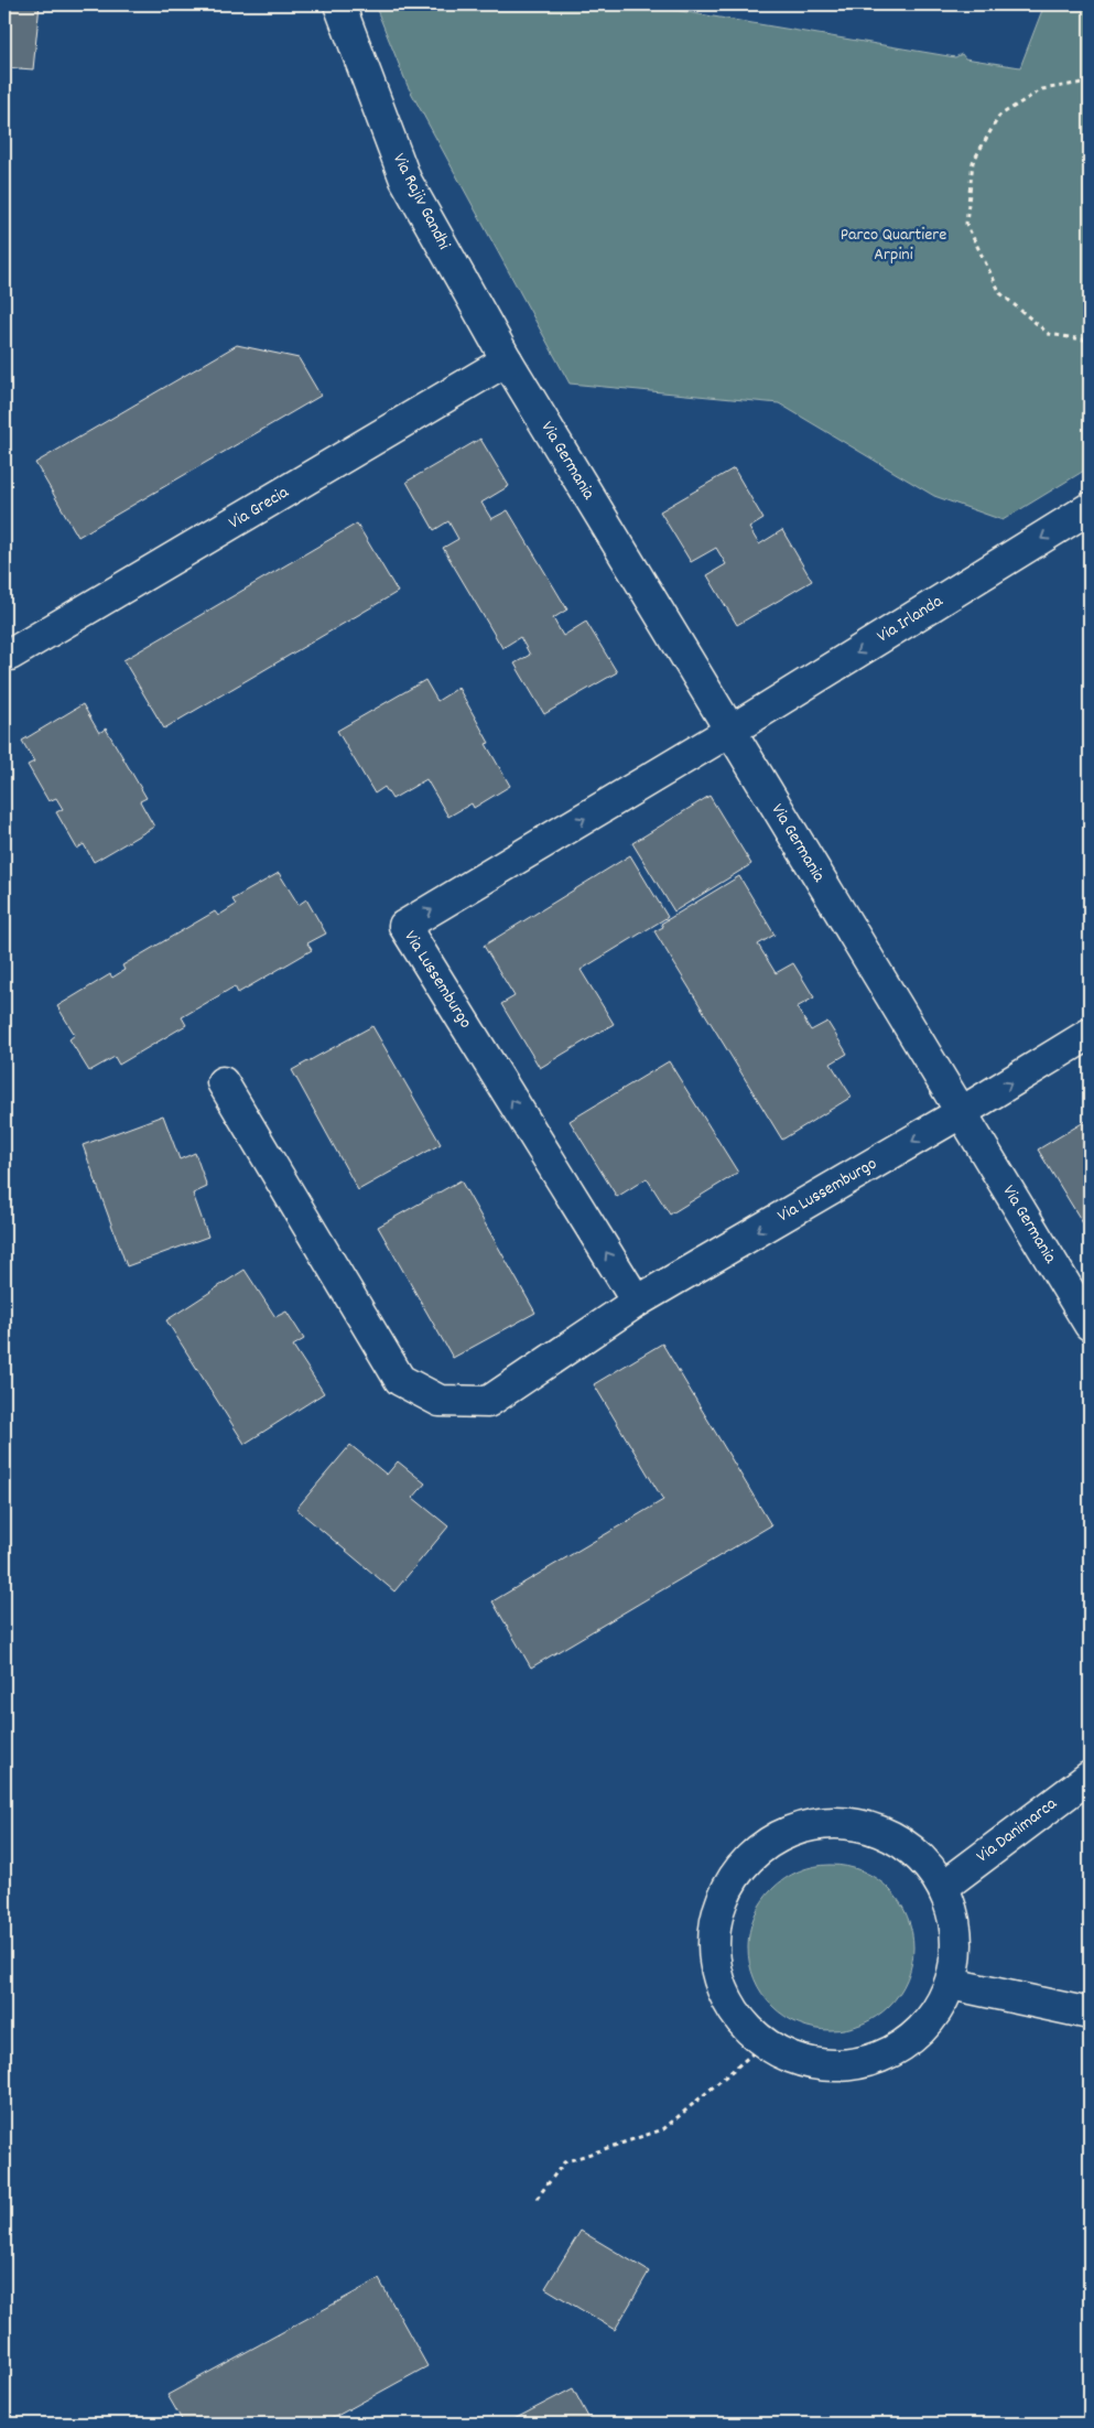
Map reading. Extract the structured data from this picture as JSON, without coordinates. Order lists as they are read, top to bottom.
{
  "streets": {
    "street": [
      "Via Rajiv Gandhi",
      "Via Germania",
      "Via Grecia",
      "Via Irlanda",
      "Via Lussemburgo",
      "Via Danimarca"
    ]
  },
  "crossings": [
    ["Via Rajiv Gandhi", "Via Germania"],
    ["Via Rajiv Gandhi", "Via Grecia"],
    ["Via Germania", "Via Grecia"],
    ["Via Germania", "Via Irlanda"],
    ["Via Germania", "Via Lussemburgo"],
    ["Via Irlanda", "Via Lussemburgo"]
  ],
  "one_way": ["Via Irlanda"],
  "parks": ["Parco Quartiere Arpini"]
}
